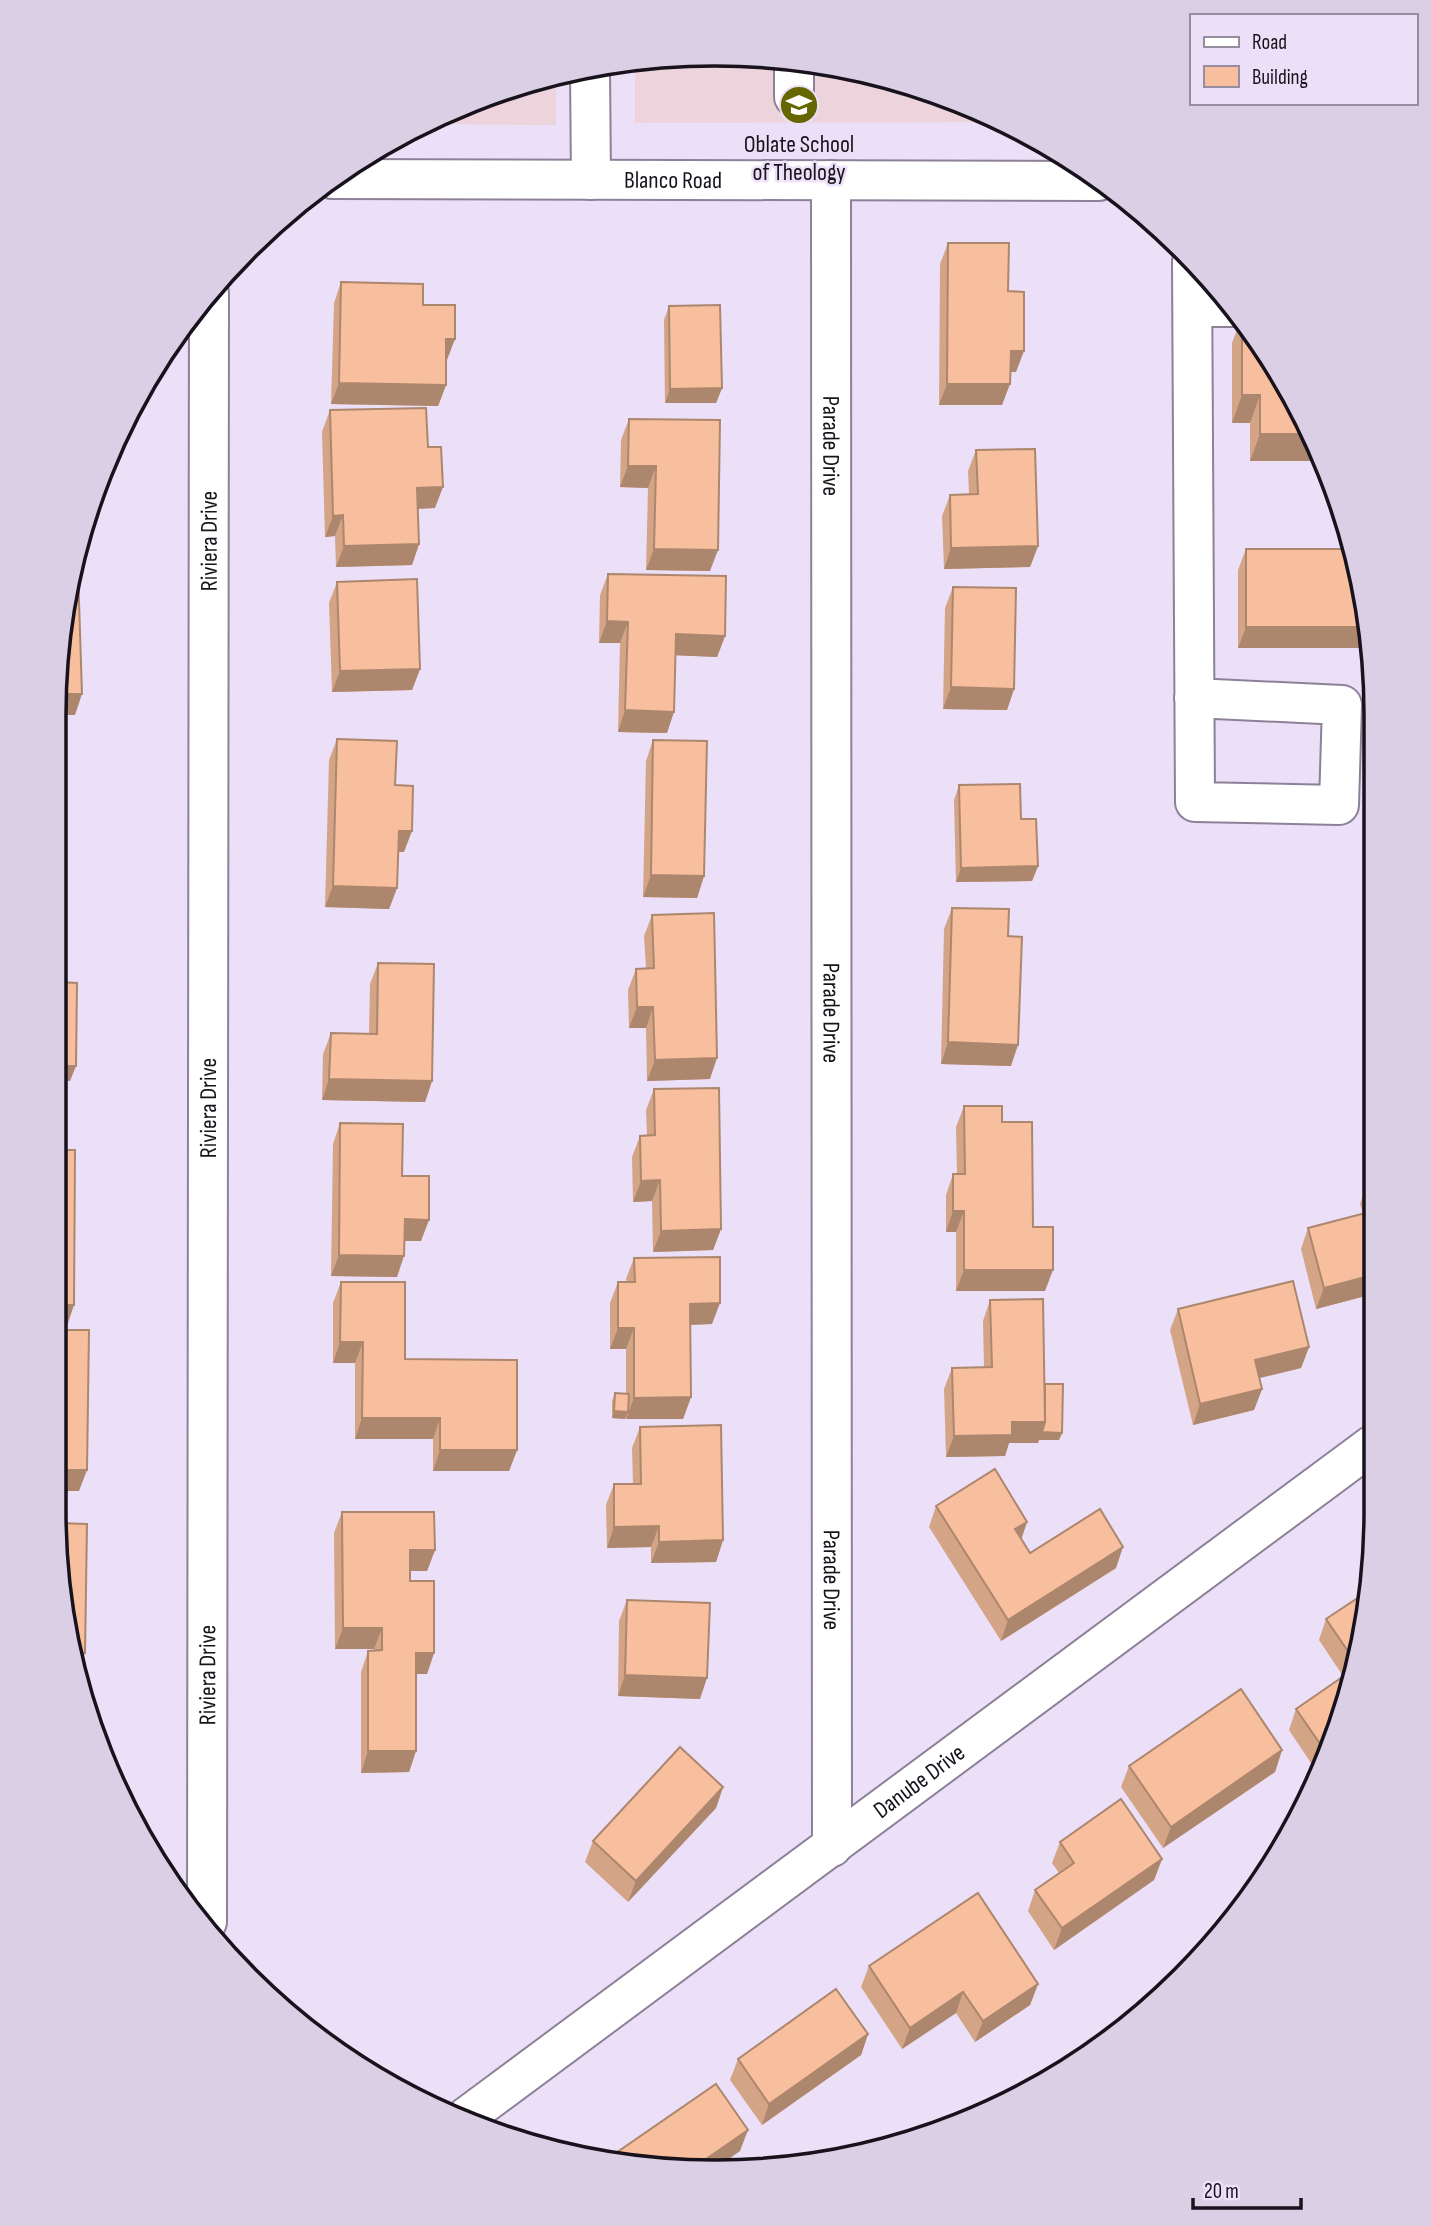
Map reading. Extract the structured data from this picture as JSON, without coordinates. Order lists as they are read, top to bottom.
{
  "streets": {
    "street": [
      "Blanco Road",
      "Parade Drive",
      "Riviera Drive",
      "Danube Drive"
    ]
  },
  "crossings": [
    ["Blanco Road", "Parade Drive"],
    ["Parade Drive", "Danube Drive"]
  ],
  "places": {
    "school or university": ["Oblate School of Theology"]
  },
  "legend": ["Road", "Building"],
  "scale_bar": "20 m"
}
